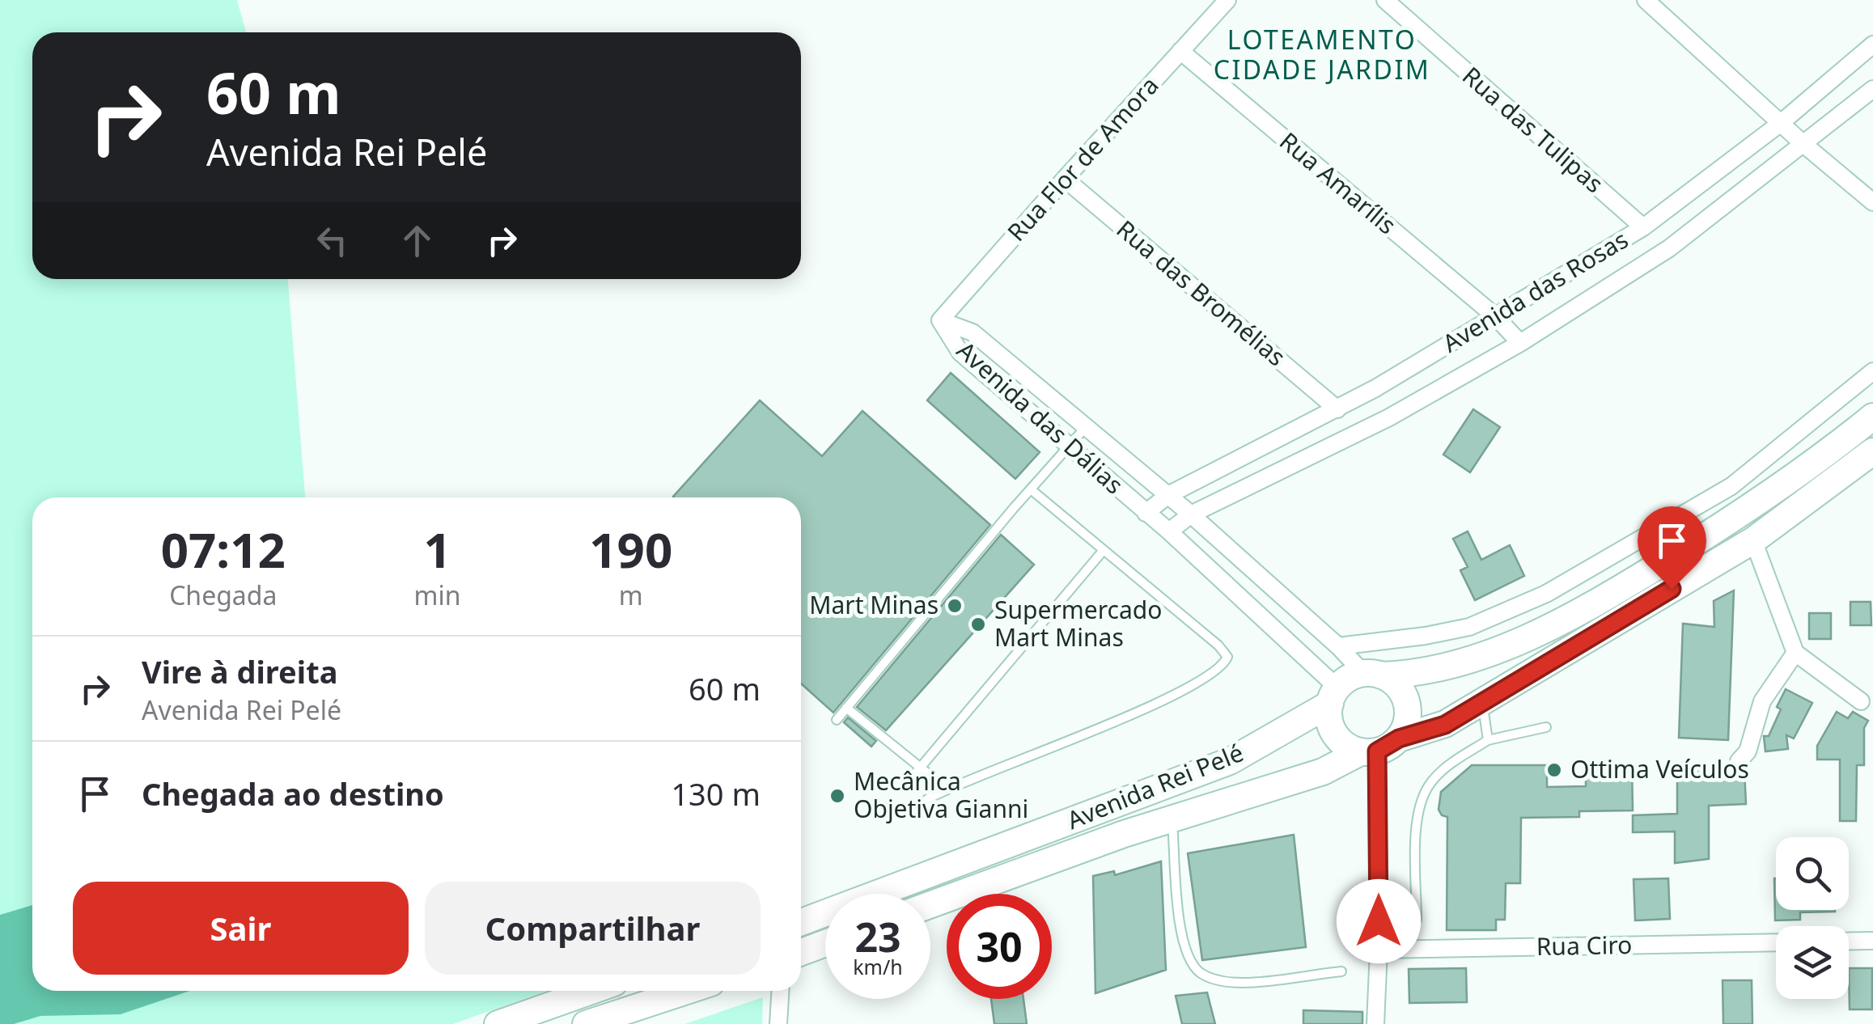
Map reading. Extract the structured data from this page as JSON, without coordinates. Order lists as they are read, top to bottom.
{
  "streets": {
    "main road": ["Avenida Rei Pelé"],
    "street": [
      "Rua das Tulipas",
      "Rua Flor de Amora",
      "Rua Amarílis",
      "Avenida das Rosas",
      "Rua das Bromélias",
      "Avenida das Dálias",
      "Rua Ciro"
    ]
  },
  "crossings": [
    ["Rua das Tulipas", "Avenida das Rosas"],
    ["Rua Flor de Amora", "Rua Amarílis"],
    ["Rua Flor de Amora", "Rua das Bromélias"],
    ["Rua Flor de Amora", "Avenida das Dálias"],
    ["Rua Amarílis", "Avenida das Rosas"],
    ["Avenida das Rosas", "Rua das Bromélias"],
    ["Avenida das Rosas", "Avenida das Dálias"],
    ["Avenida das Dálias", "Avenida Rei Pelé"]
  ],
  "districts": ["LOTEAMENTO CIDADE JARDIM"],
  "places": [
    "Mart Minas",
    "Supermercado Mart Minas",
    "Ottima Veículos",
    "Mecânica Objetiva Gianni"
  ],
  "page": {
    "turn": ["60 m", "Avenida Rei Pelé"],
    "eta": [
      "07:12",
      "Chegada",
      "1",
      "min",
      "190",
      "m"
    ],
    "list": [
      {
        "name": "Vire à direita",
        "note": "Avenida Rei Pelé",
        "value": "60 m"
      },
      {
        "name": "Chegada ao destino",
        "value": "130 m"
      }
    ],
    "buttons": ["Sair", "Compartilhar"],
    "speed": "23 km/h",
    "limit": "30"
  }
}
